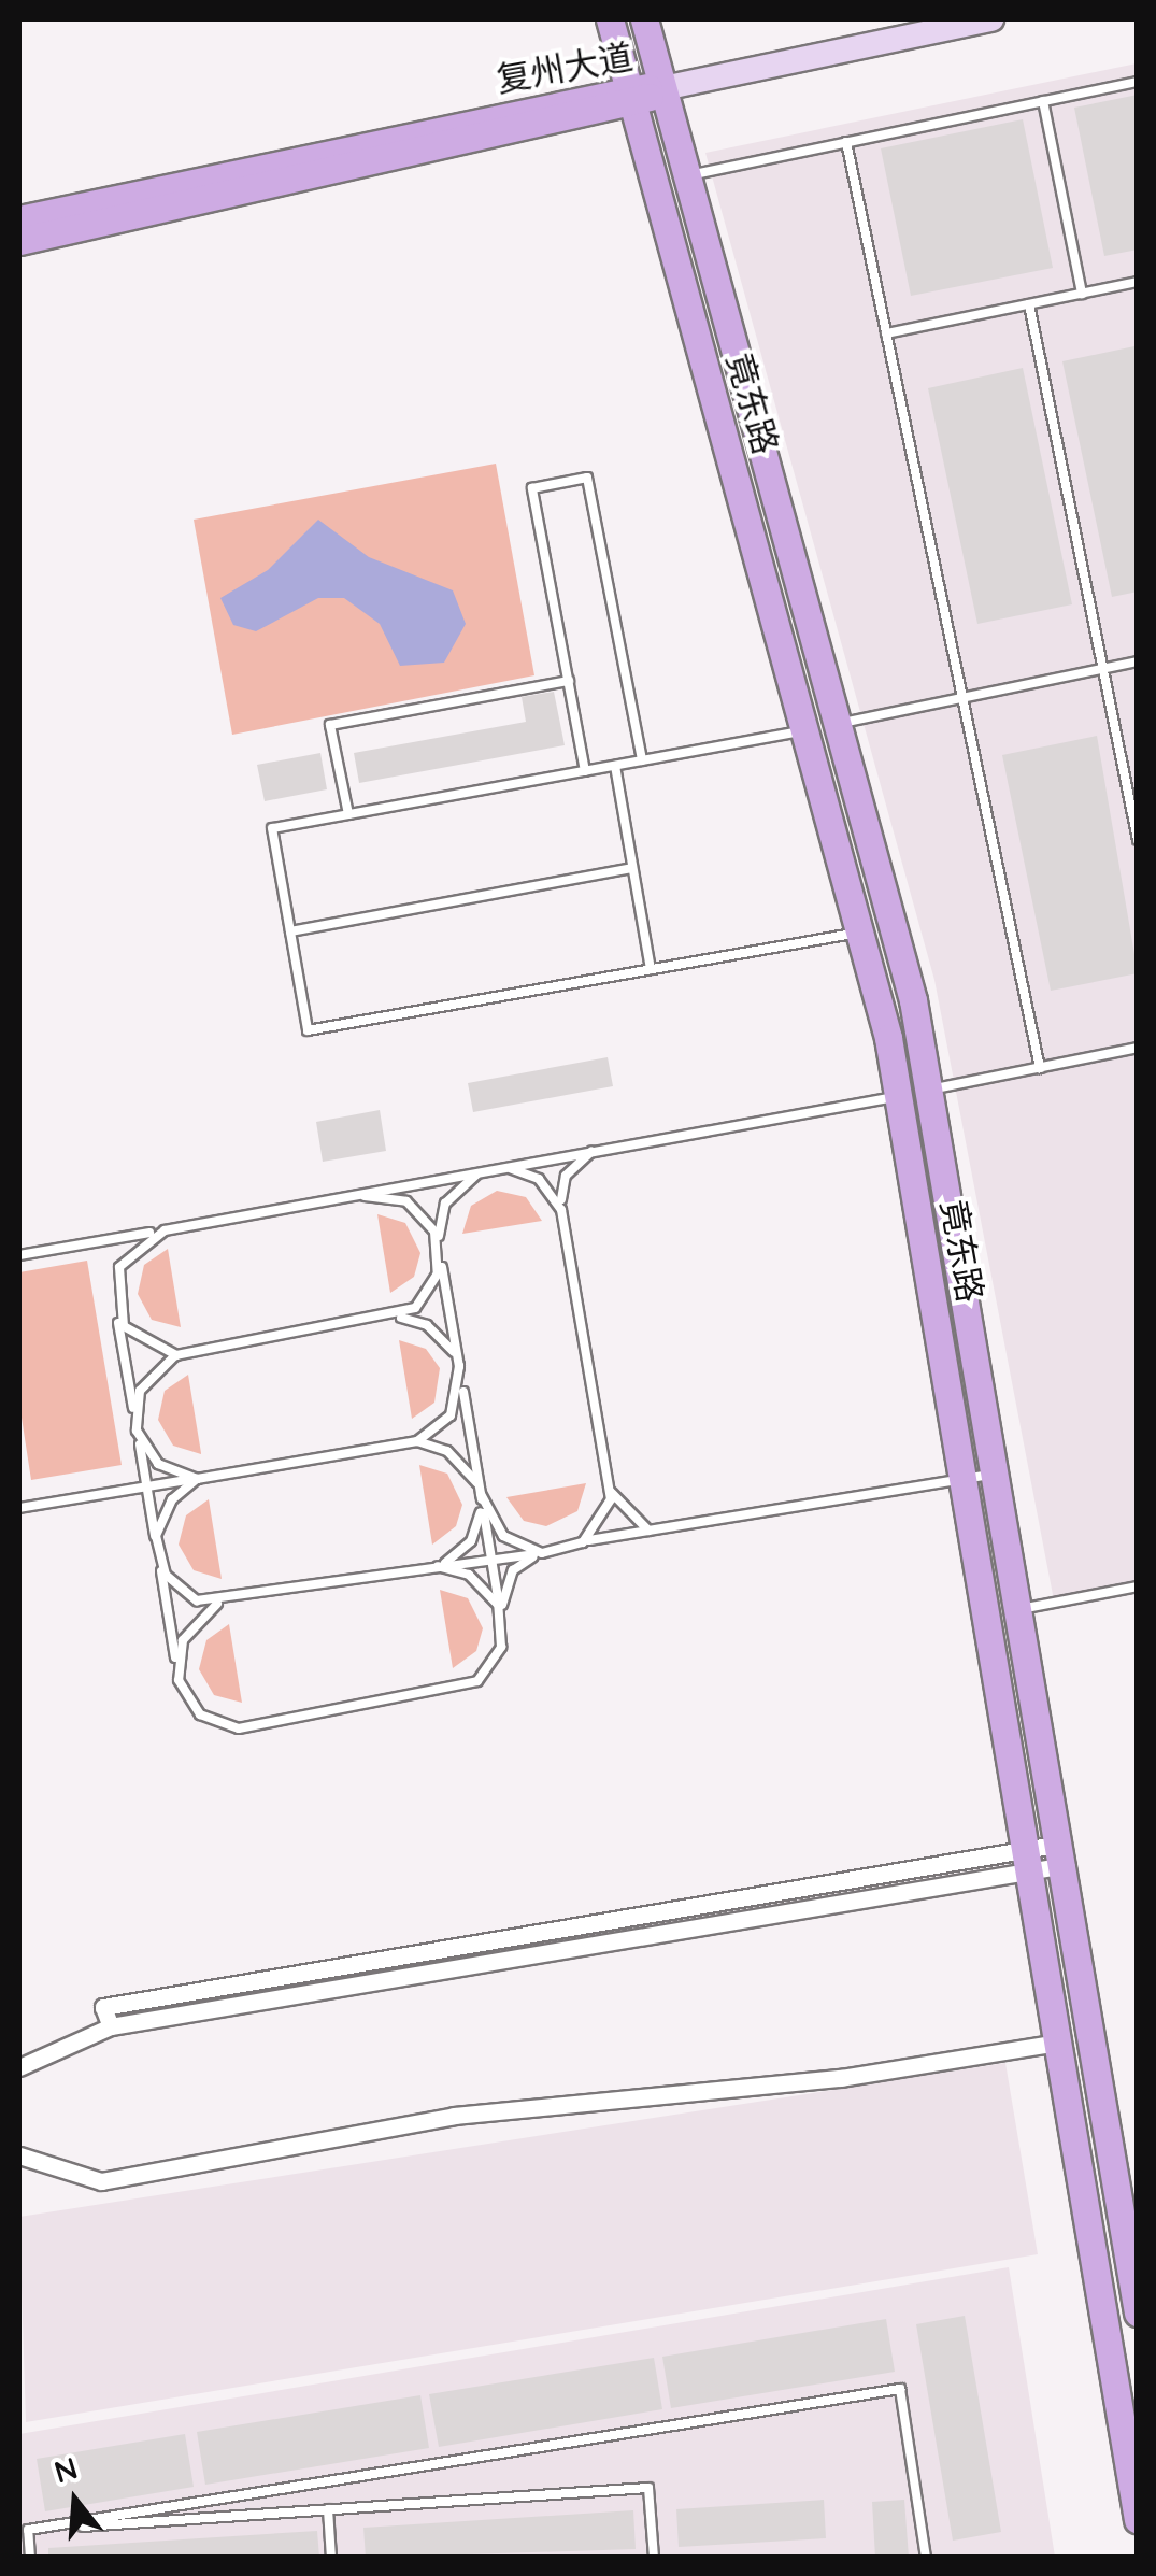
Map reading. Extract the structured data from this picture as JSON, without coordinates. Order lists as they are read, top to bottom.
{
  "streets": {
    "main road": ["复州大道", "竟东路"]
  },
  "crossings": [
    ["复州大道", "竟东路"]
  ],
  "north": "top"
}
